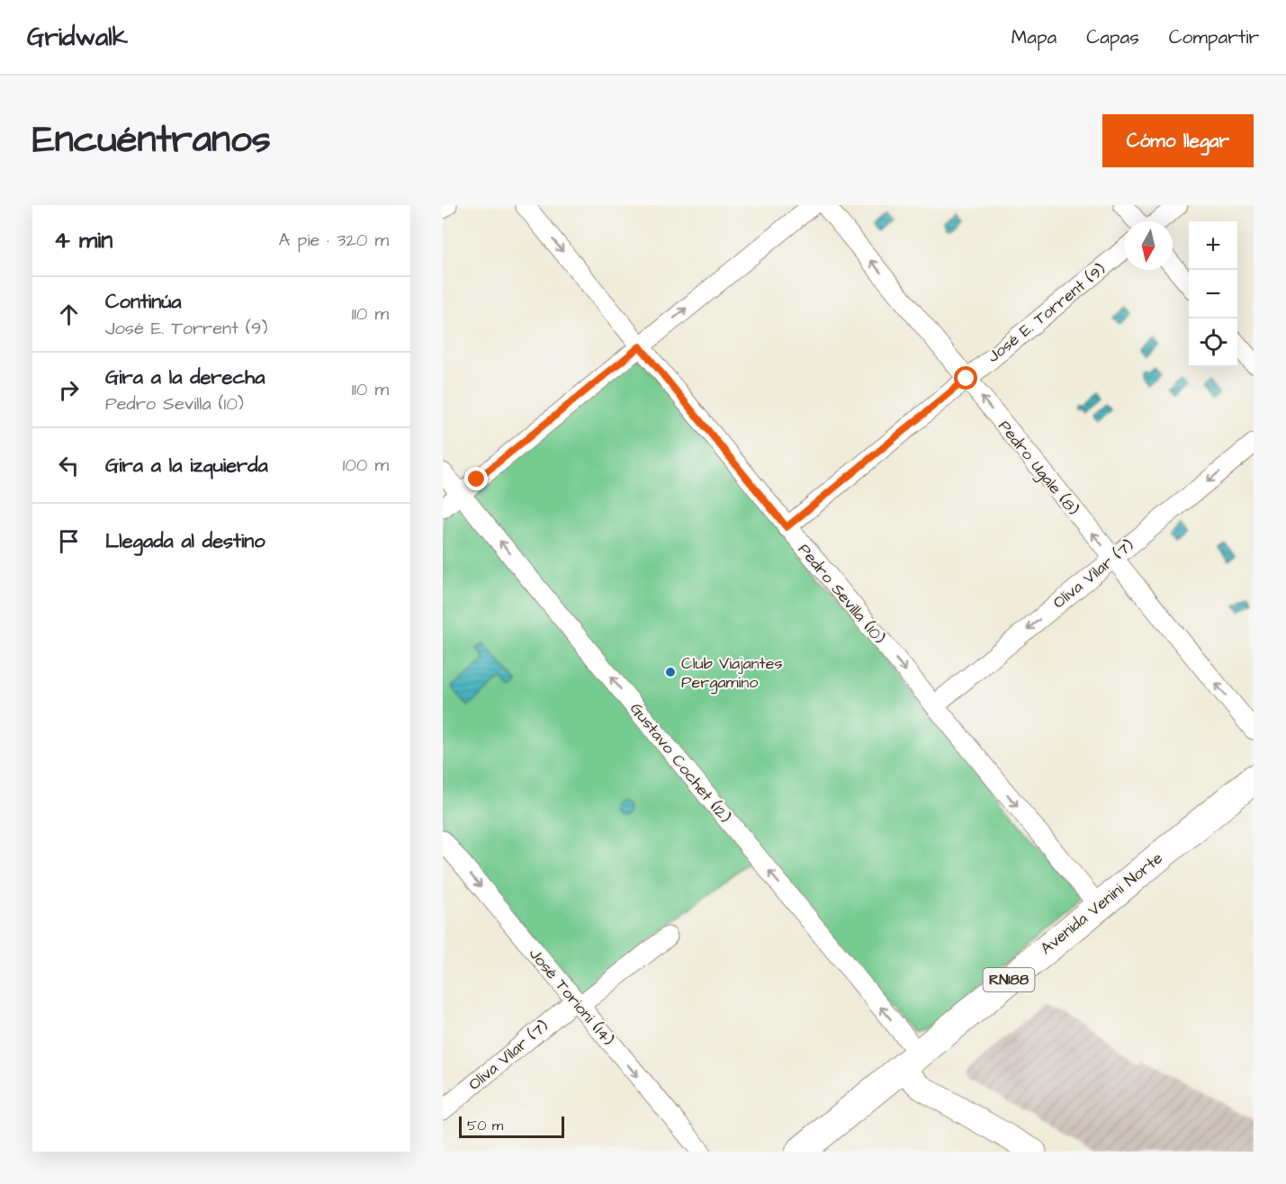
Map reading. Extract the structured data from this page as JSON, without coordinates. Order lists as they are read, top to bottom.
{
  "streets": {
    "highway": ["Avenida Venini Norte", "RN188"],
    "street": [
      "José E. Torrent (9)",
      "Pedro Ugale (8)",
      "Oliva Vilar (7)",
      "Pedro Sevilla (10)",
      "Gustavo Cochet (12)",
      "José Torioni (14)"
    ]
  },
  "crossings": [
    ["José E. Torrent (9)", "Pedro Ugale (8)"],
    ["José E. Torrent (9)", "Pedro Sevilla (10)"],
    ["Pedro Ugale (8)", "Oliva Vilar (7)"],
    ["Oliva Vilar (7)", "Pedro Sevilla (10)"],
    ["Oliva Vilar (7)", "José Torioni (14)"],
    ["Pedro Sevilla (10)", "Avenida Venini Norte"],
    ["Gustavo Cochet (12)", "Avenida Venini Norte"]
  ],
  "one_way": [
    "Pedro Ugale (8)",
    "Oliva Vilar (7)",
    "Pedro Sevilla (10)",
    "Gustavo Cochet (12)",
    "José Torioni (14)"
  ],
  "places": ["Club Viajantes Pergamino"],
  "scale_bar": "50 m",
  "north": "bottom",
  "page": {
    "header": "Gridwalk",
    "nav": ["Mapa", "Capas", "Compartir"],
    "title": "Encuéntranos",
    "buttons": "Cómo llegar",
    "heading": ["4 min", "A pie · 320 m"],
    "map_buttons": ["+", "−"],
    "list": [
      ["Continúa", "José E. Torrent (9)", "110 m"],
      ["Gira a la derecha", "Pedro Sevilla (10)", "110 m"],
      ["Gira a la izquierda", "100 m"],
      "Llegada al destino"
    ],
    "scale": "50 m"
  }
}
